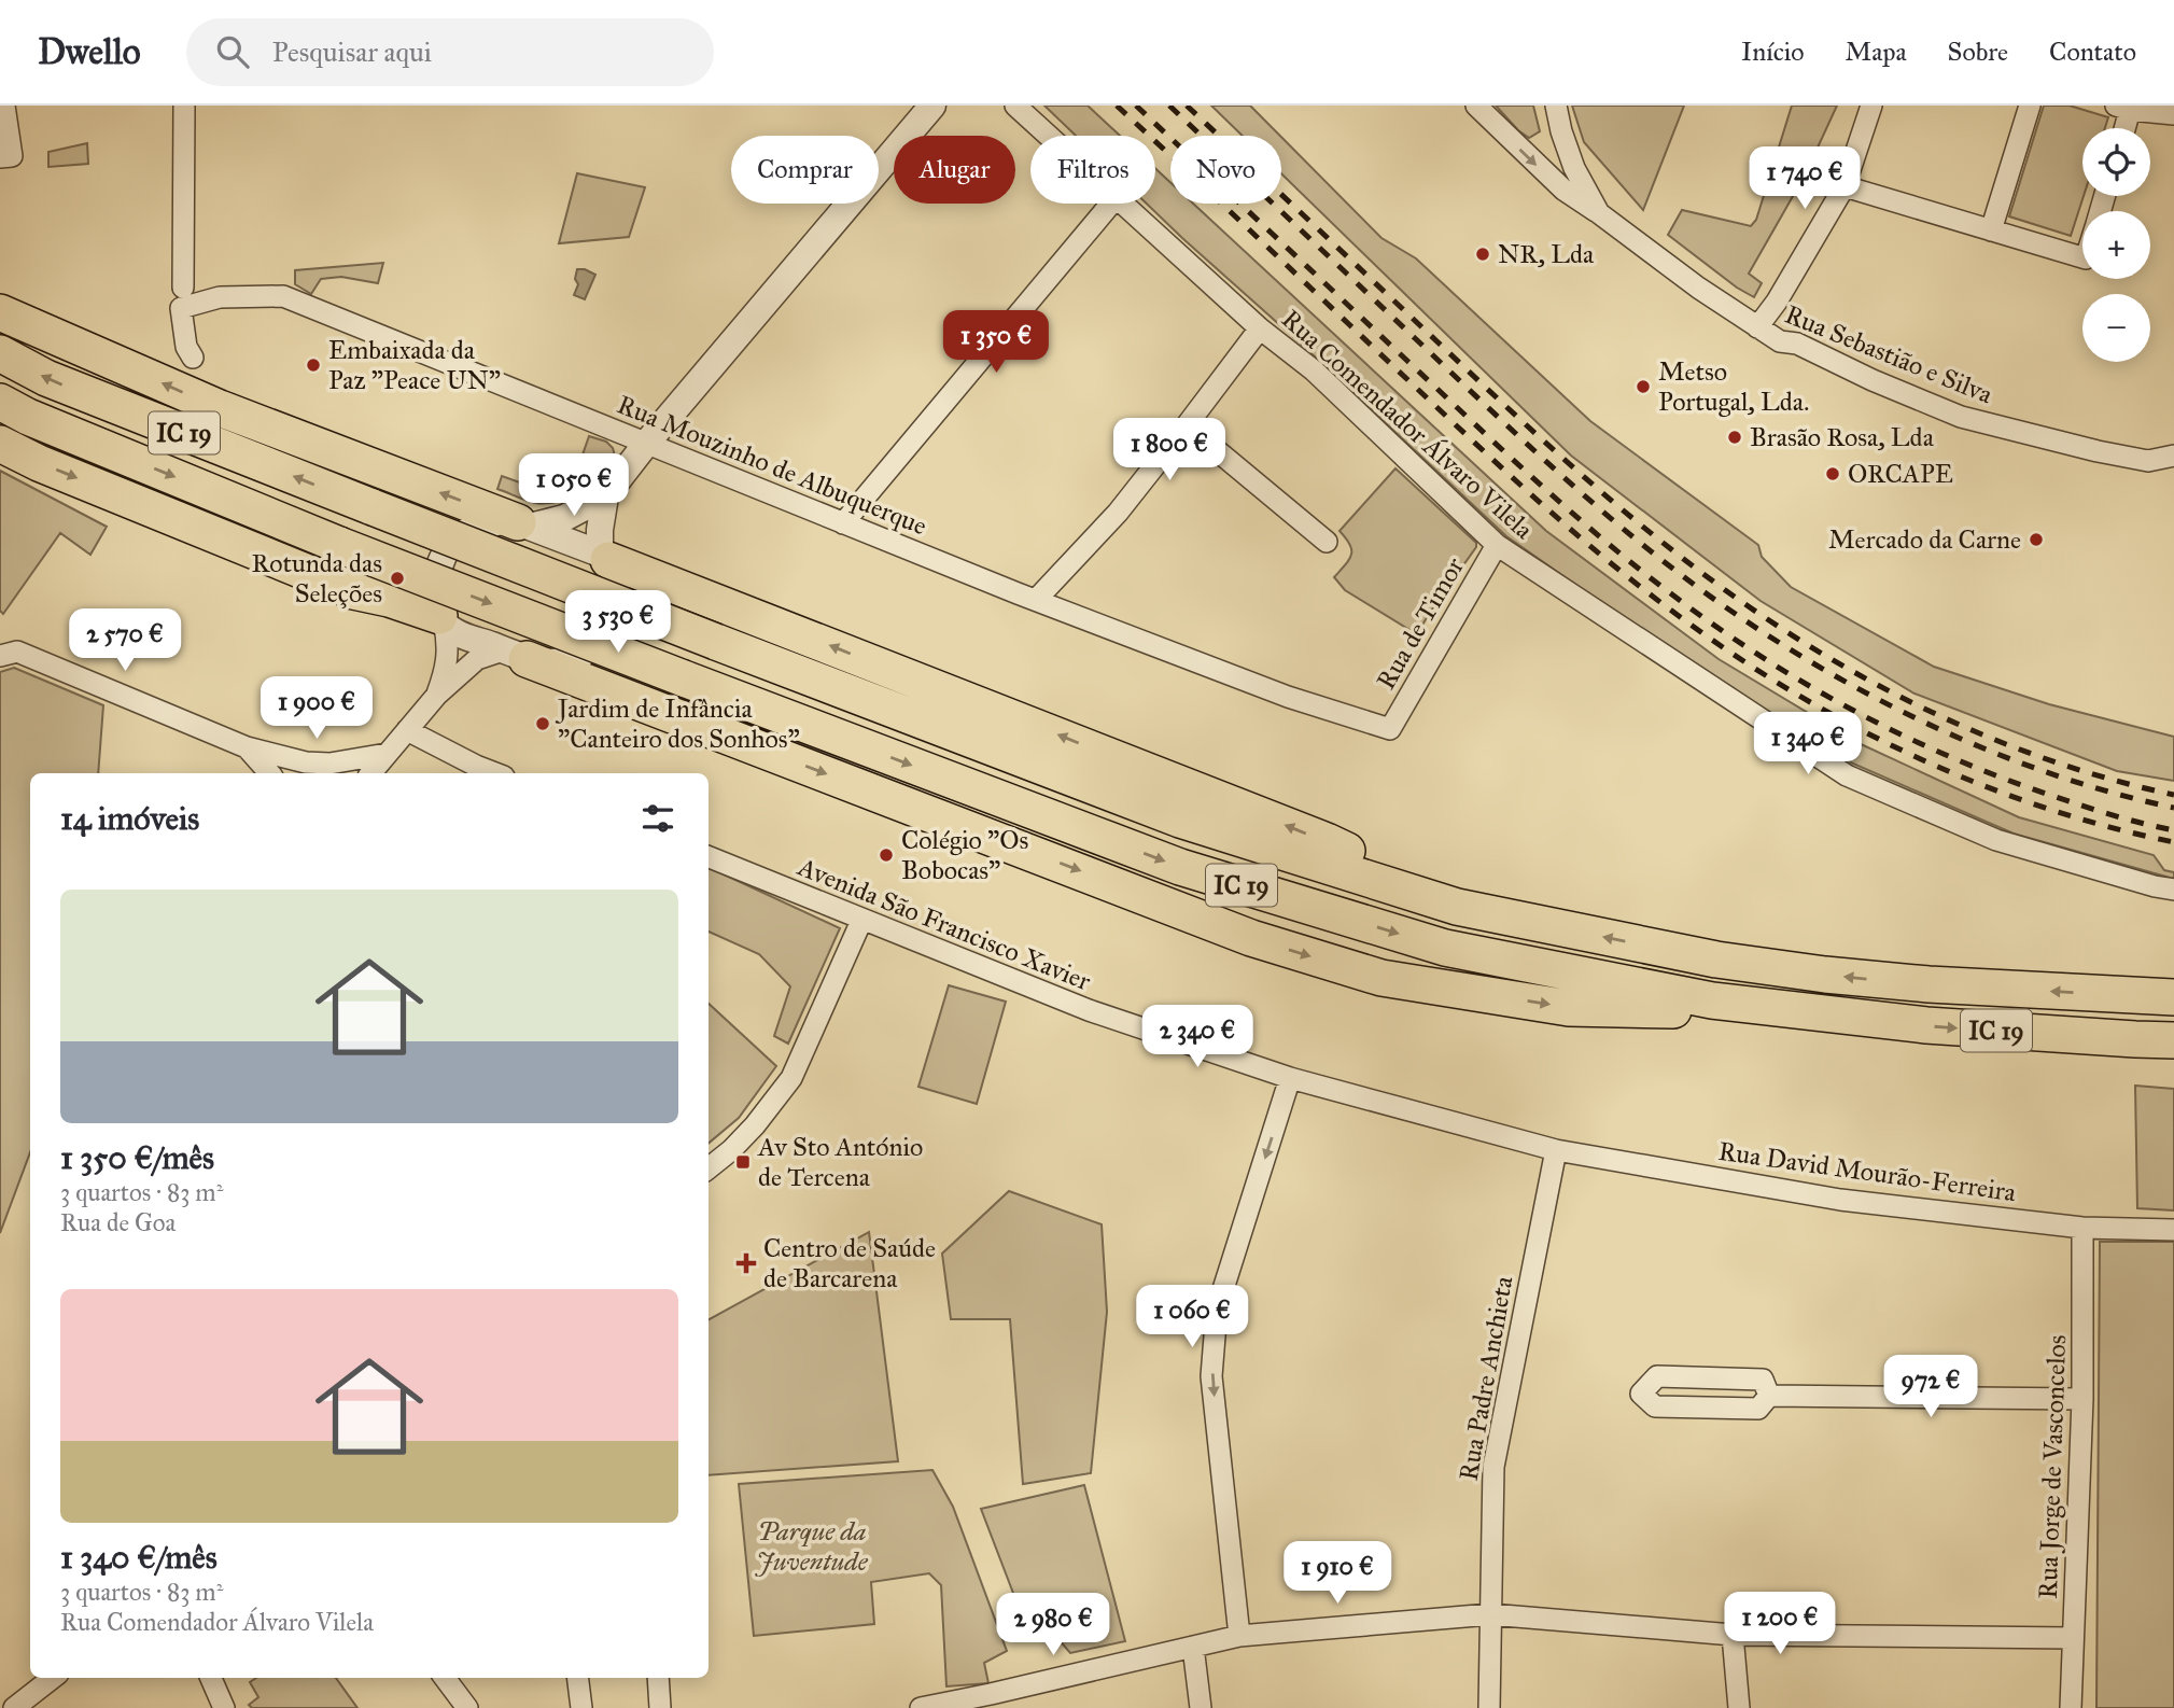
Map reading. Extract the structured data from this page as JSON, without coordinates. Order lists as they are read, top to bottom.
{
  "streets": {
    "highway": ["IC 19"],
    "street": [
      "Rua Sebastião e Silva",
      "Rua Comendador Álvaro Vilela",
      "Rua Mouzinho de Albuquerque",
      "Rua de Timor",
      "Avenida São Francisco Xavier",
      "Rua David Mourão-Ferreira",
      "Rua Padre Anchieta",
      "Rua Jorge de Vasconcelos"
    ]
  },
  "crossings": [
    ["Rua Comendador Álvaro Vilela", "Rua de Timor"],
    ["Rua Mouzinho de Albuquerque", "Rua de Timor"],
    ["Avenida São Francisco Xavier", "Rua David Mourão-Ferreira"],
    ["Avenida São Francisco Xavier", "Rua Padre Anchieta"],
    ["Rua David Mourão-Ferreira", "Rua Padre Anchieta"],
    ["Rua David Mourão-Ferreira", "Rua Jorge de Vasconcelos"]
  ],
  "parks": ["Parque da Juventude"],
  "places": {
    "other": [
      "NR, Lda",
      "Embaixada da Paz \"Peace UN\"",
      "Metso Portugal, Lda.",
      "Brasão Rosa, Lda",
      "ORCAPE",
      "Mercado da Carne",
      "Rotunda das Seleções",
      "Jardim de Infância \"Canteiro dos Sonhos\"",
      "Colégio \"Os Bobocas\""
    ],
    "transit": ["Av Sto António de Tercena"],
    "health": ["Centro de Saúde de Barcarena"]
  },
  "page": {
    "header": "Dwello",
    "search": "Pesquisar aqui",
    "nav": [
      "Início",
      "Mapa",
      "Sobre",
      "Contato"
    ],
    "map_buttons": ["+", "−"],
    "chip": [
      "Comprar",
      "Alugar",
      "Filtros",
      "Novo"
    ],
    "price": [
      "1 740 €",
      "1 350 €",
      "1 800 €",
      "1 050 €",
      "3 530 €",
      "2 570 €",
      "1 900 €",
      "1 340 €",
      "2 340 €",
      "1 060 €",
      "972 €",
      "1 910 €",
      "1 200 €",
      "2 980 €"
    ],
    "heading": "14 imóveis",
    "list": [
      {
        "name": "1 350 €/mês",
        "note": "3 quartos · 83 m² · Rua de Goa"
      },
      {
        "name": "1 340 €/mês",
        "note": "3 quartos · 83 m² · Rua Comendador Álvaro Vilela"
      }
    ]
  }
}
